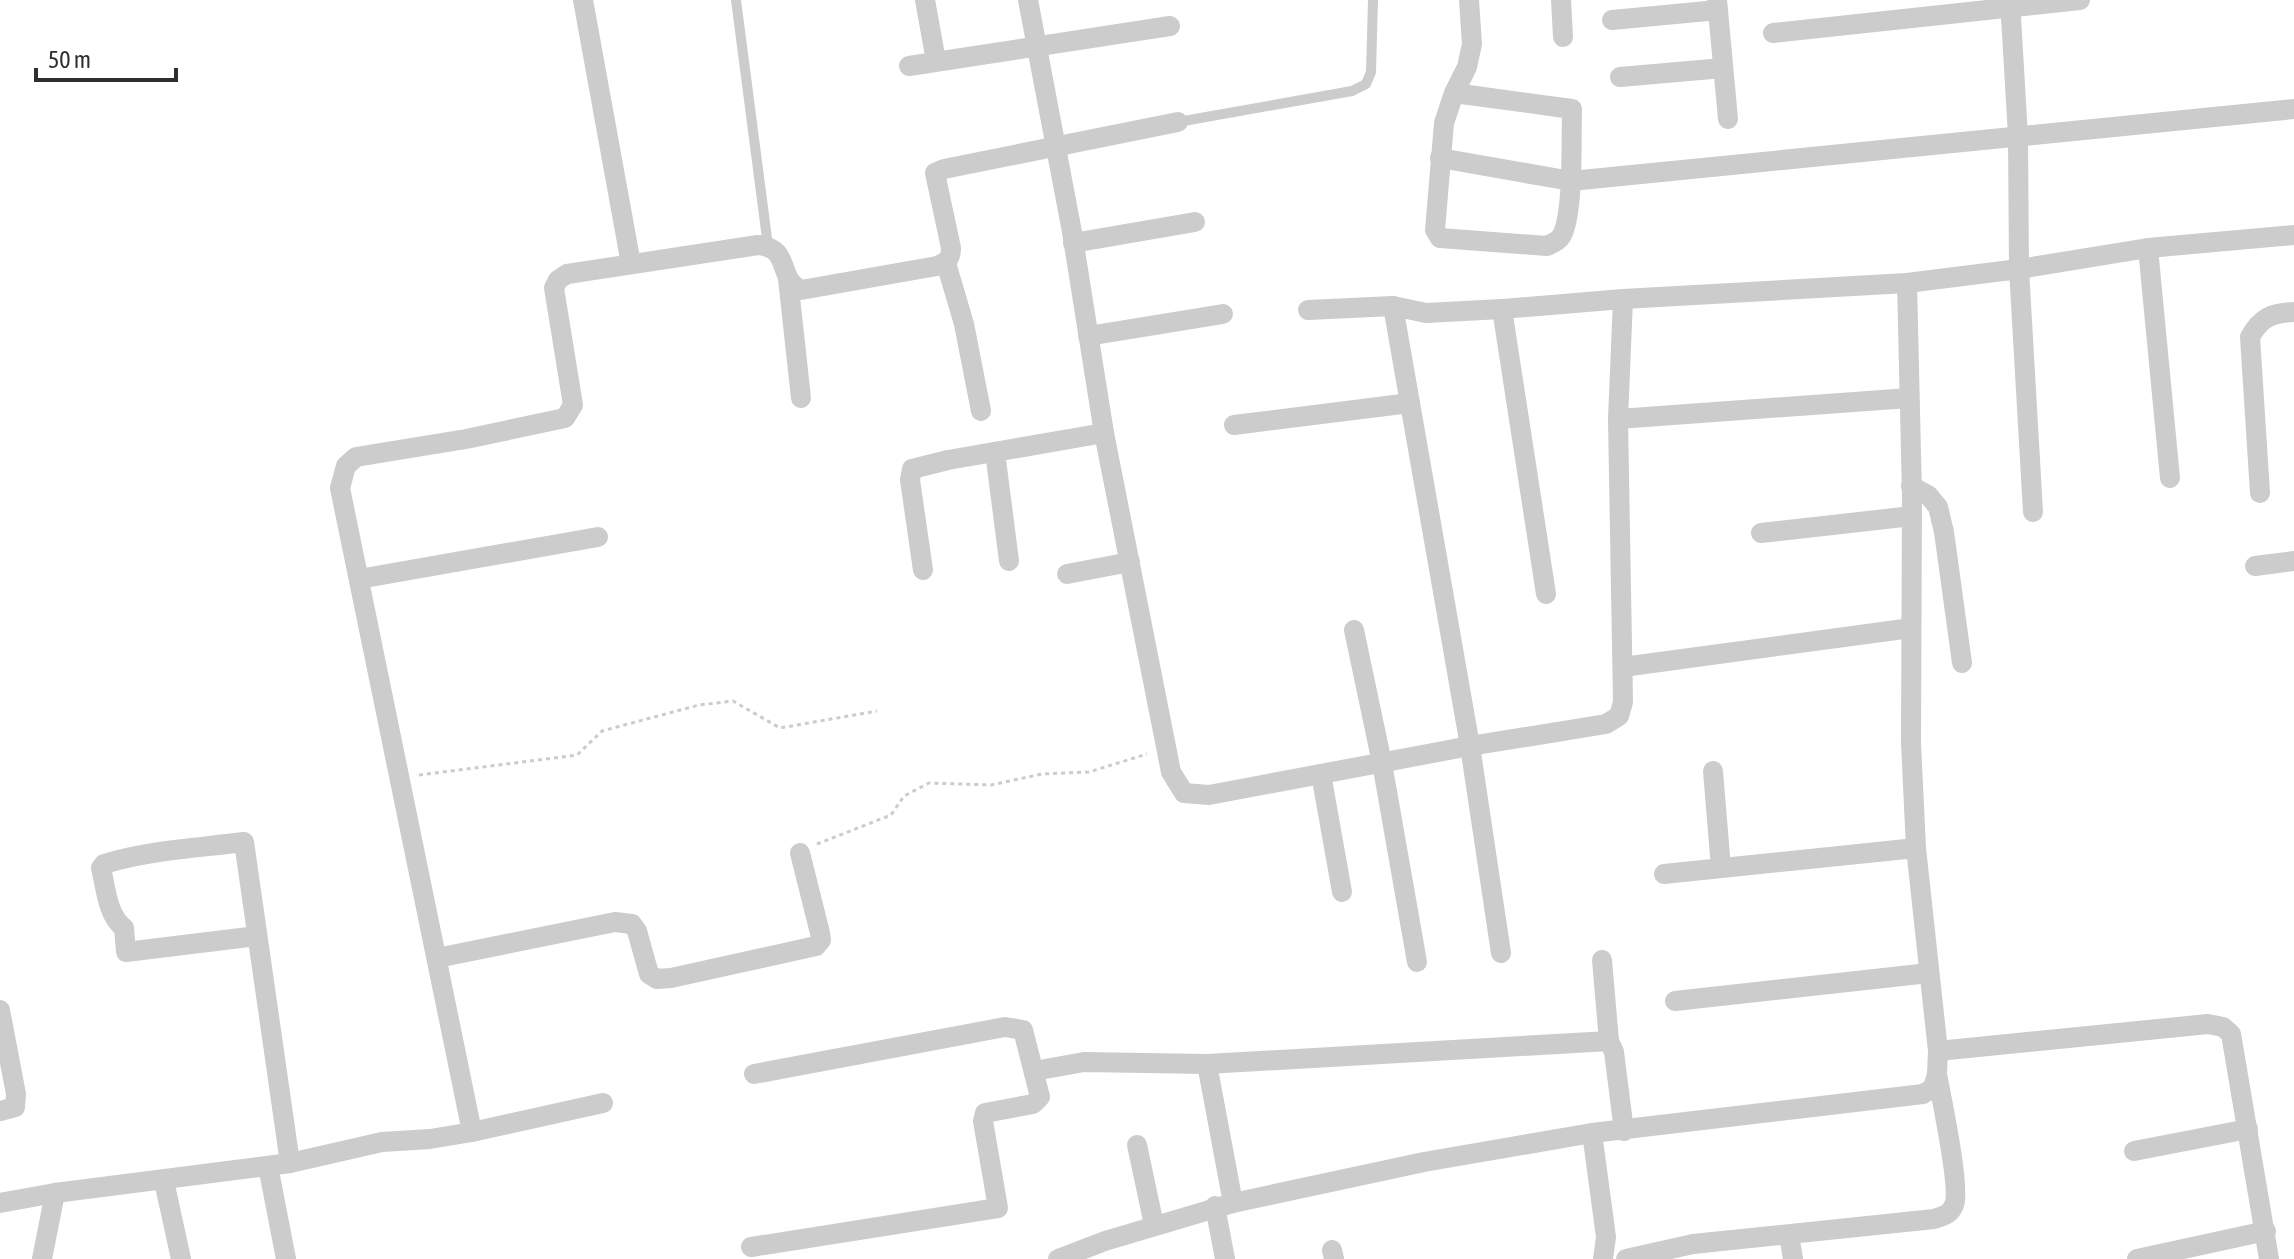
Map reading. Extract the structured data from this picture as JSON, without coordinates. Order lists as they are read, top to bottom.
{
  "scale_bar": "50 m"
}
